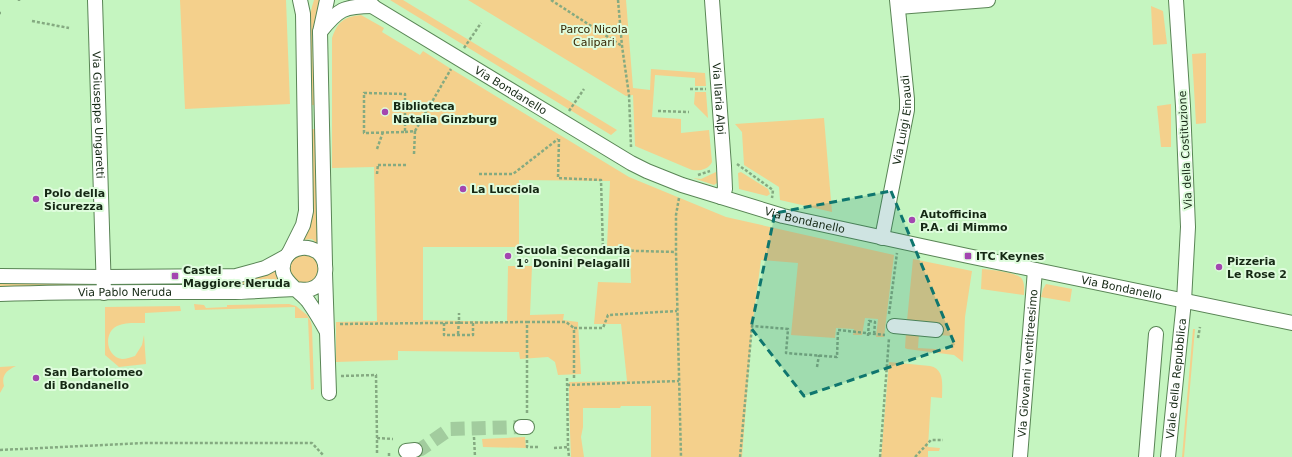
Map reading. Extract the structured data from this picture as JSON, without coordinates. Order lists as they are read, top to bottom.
{
  "streets": {
    "street": [
      "Via Bondanello",
      "Via Ilaria Alpi",
      "Via Giuseppe Ungaretti",
      "Via Luigi Einaudi",
      "Via della Costituzione",
      "Via Pablo Neruda",
      "Via Giovanni ventitreesimo",
      "Viale della Repubblica"
    ]
  },
  "crossings": [
    ["Via Bondanello", "Via Ilaria Alpi"],
    ["Via Bondanello", "Via Luigi Einaudi"],
    ["Via Bondanello", "Via della Costituzione"],
    ["Via Bondanello", "Via Giovanni ventitreesimo"],
    ["Via Bondanello", "Viale della Repubblica"],
    ["Via Giuseppe Ungaretti", "Via Pablo Neruda"],
    ["Via della Costituzione", "Viale della Repubblica"]
  ],
  "parks": ["Parco Nicola Calipari"],
  "places": {
    "other": [
      "Biblioteca Natalia Ginzburg",
      "La Lucciola",
      "Polo della Sicurezza",
      "Autofficina P.A. di Mimmo",
      "Scuola Secondaria 1° Donini Pelagalli",
      "Pizzeria Le Rose 2",
      "San Bartolomeo di Bondanello"
    ],
    "transit": ["ITC Keynes", "Castel Maggiore Neruda"]
  }
}
